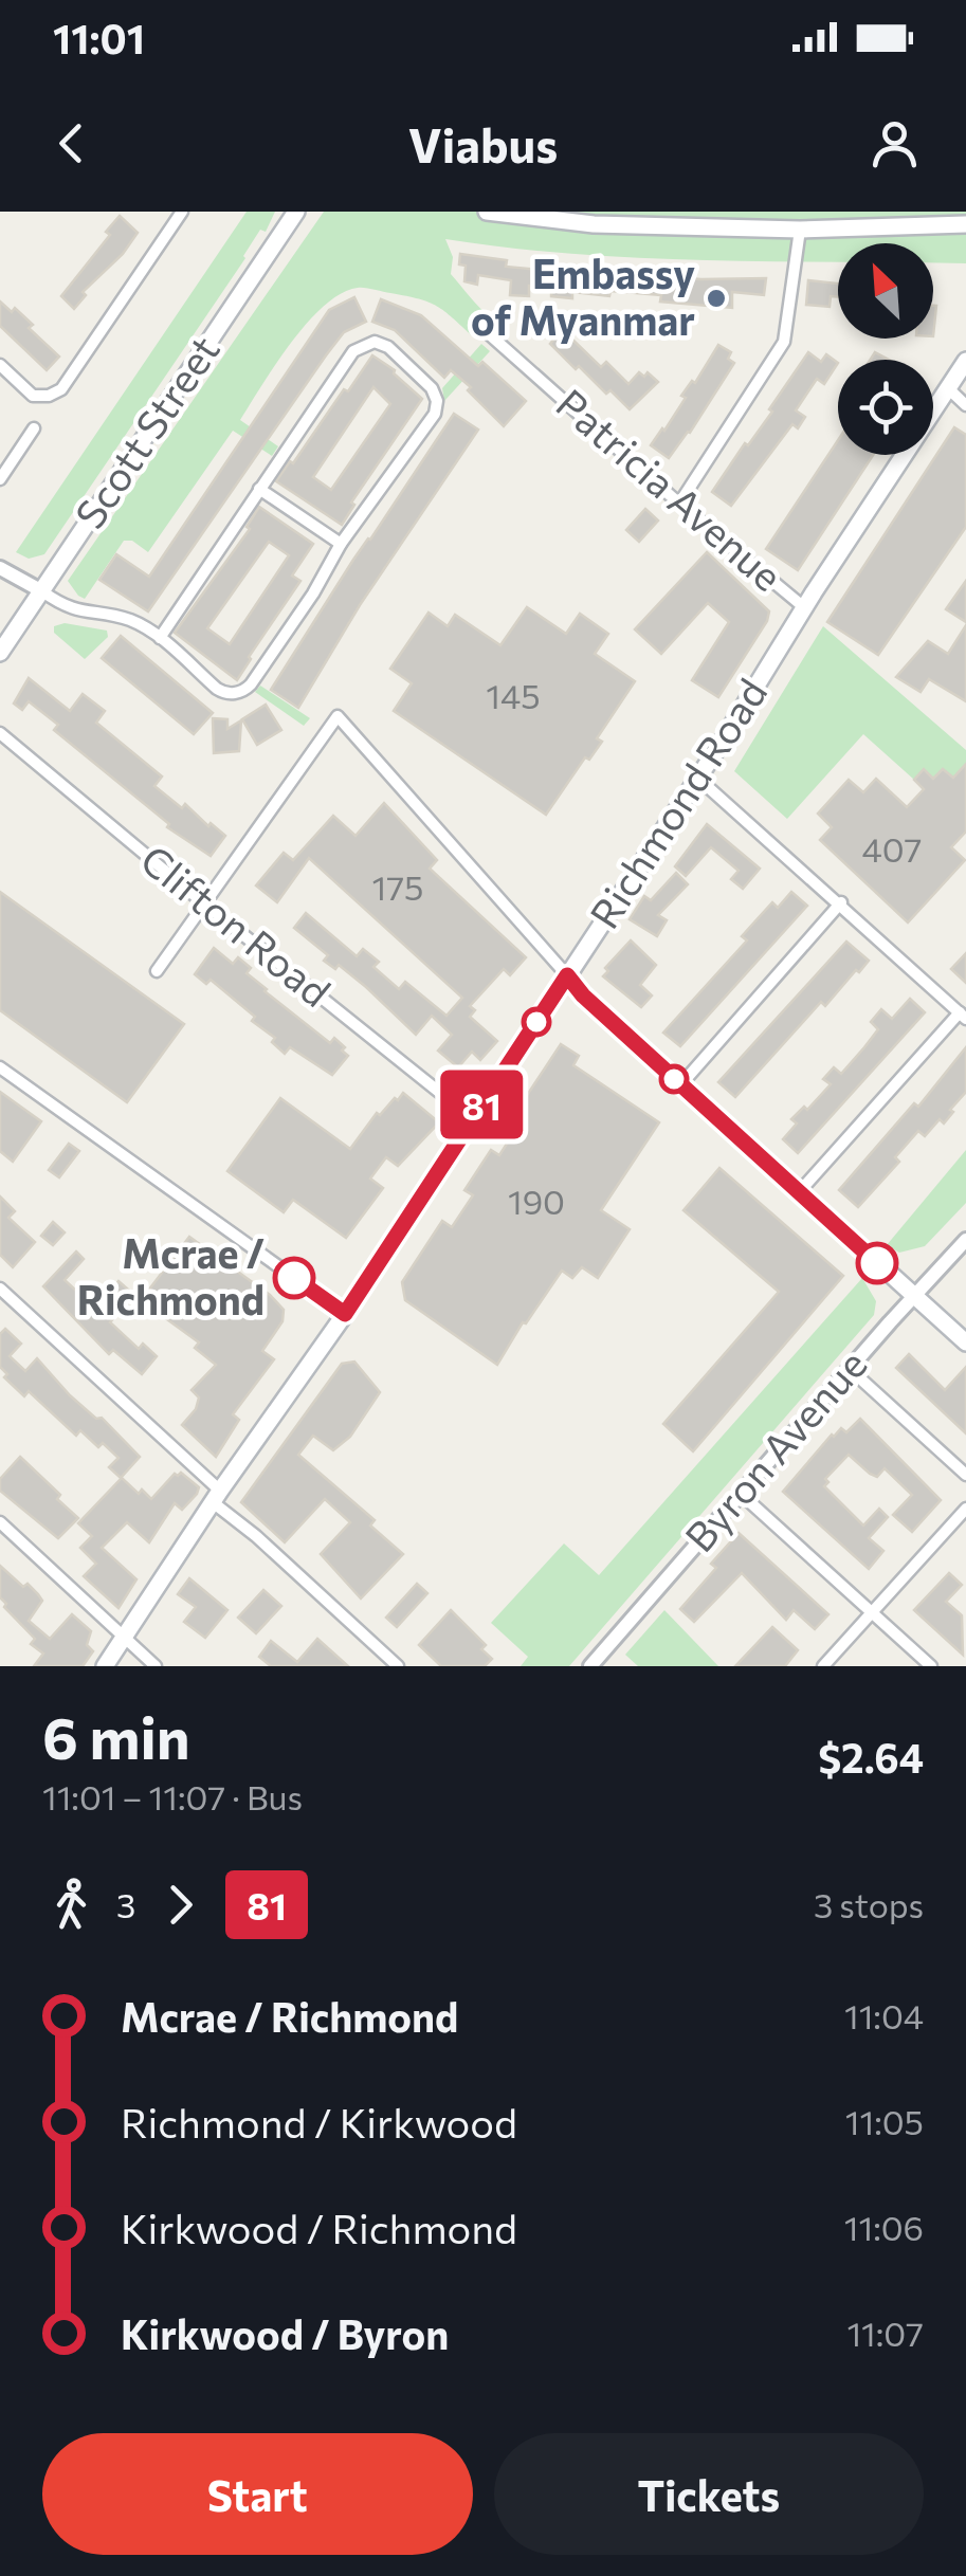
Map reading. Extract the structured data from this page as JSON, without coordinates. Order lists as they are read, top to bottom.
{
  "streets": {
    "main road": ["Scott Street", "Richmond Road"],
    "street": ["Patricia Avenue", "Clifton Road", "Byron Avenue"]
  },
  "crossings": [
    ["Patricia Avenue", "Richmond Road"],
    ["Richmond Road", "Clifton Road"]
  ],
  "places": ["Embassy of Myanmar", "Mcrae / Richmond"],
  "lines": ["bus line 81"],
  "house_numbers": [
    "145",
    "407",
    "175",
    "190"
  ],
  "north": "top left",
  "page": {
    "status": "11:01",
    "header": "Viabus",
    "on_map": "81",
    "heading": ["6 min", "11:01 – 11:07 · Bus", "$2.64"],
    "legs": ["3", "81", "3 stops"],
    "list": [
      {
        "name": "Mcrae / Richmond",
        "value": "11:04"
      },
      {
        "name": "Richmond / Kirkwood",
        "value": "11:05"
      },
      {
        "name": "Kirkwood / Richmond",
        "value": "11:06"
      },
      {
        "name": "Kirkwood / Byron",
        "value": "11:07"
      }
    ],
    "buttons": ["Start", "Tickets"]
  }
}
